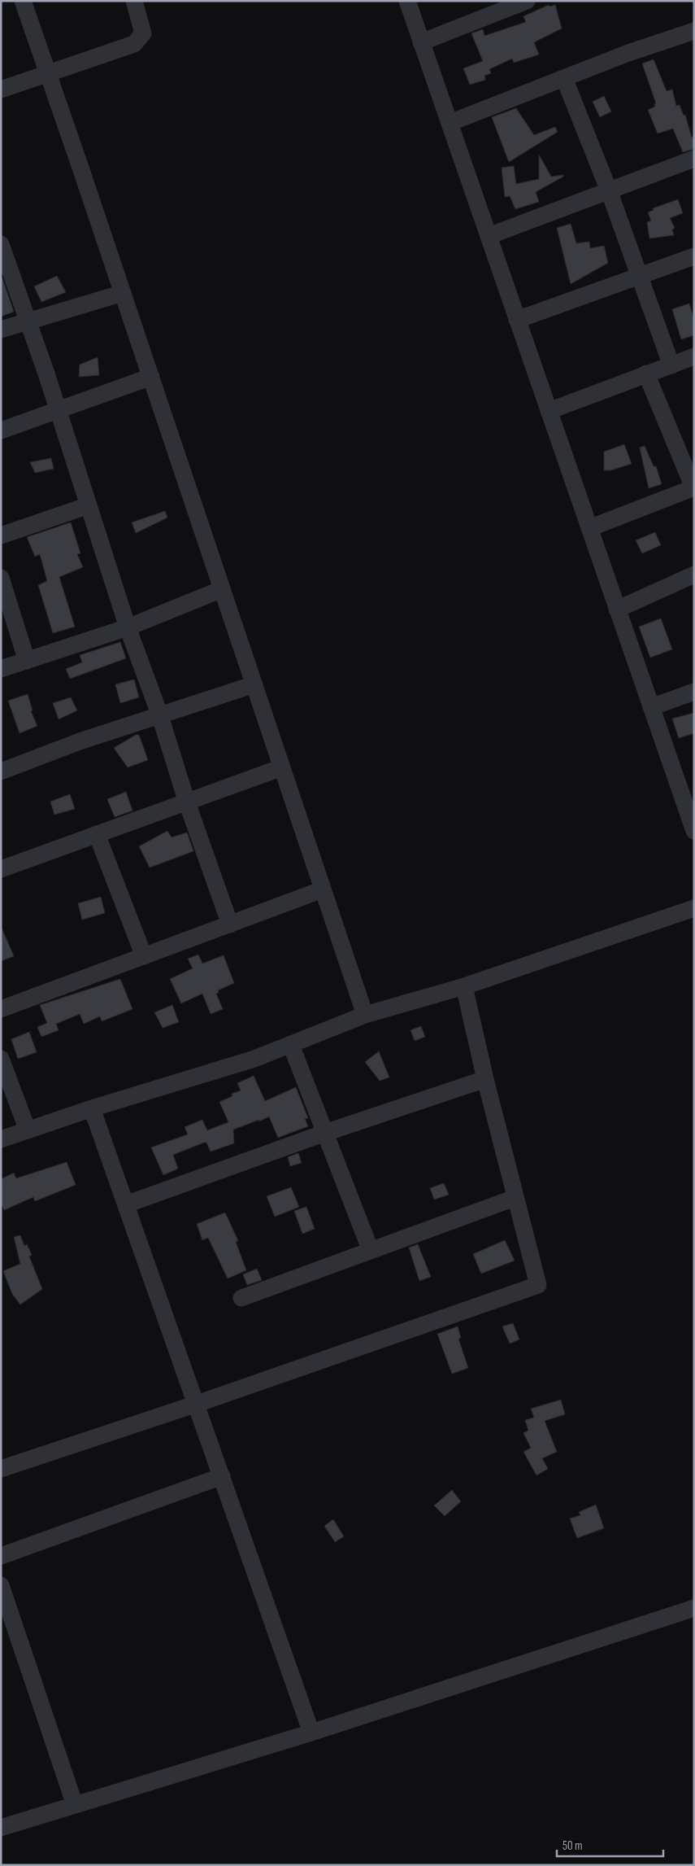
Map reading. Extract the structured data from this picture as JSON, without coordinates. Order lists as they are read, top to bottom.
{
  "scale_bar": "50 m"
}
